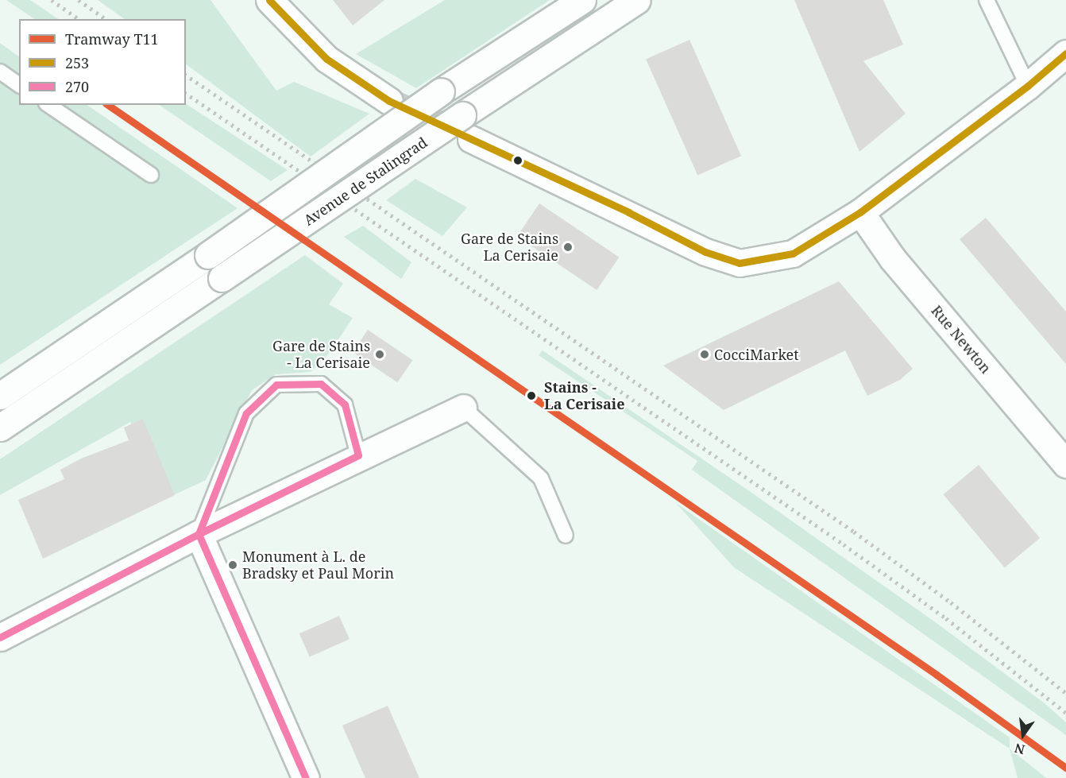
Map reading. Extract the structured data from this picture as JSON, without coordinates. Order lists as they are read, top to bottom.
{
  "streets": {
    "street": ["Avenue de Stalingrad", "Rue Newton"]
  },
  "places": [
    "Gare de Stains La Cerisaie",
    "Gare de Stains - La Cerisaie",
    "CocciMarket",
    "Stains - La Cerisaie",
    "Monument à L. de Bradsky et Paul Morin"
  ],
  "lines": ["transit line 253", "tram line T11", "transit line 270"],
  "legend": ["Tramway T11", "253", "270"],
  "north": "bottom"
}
